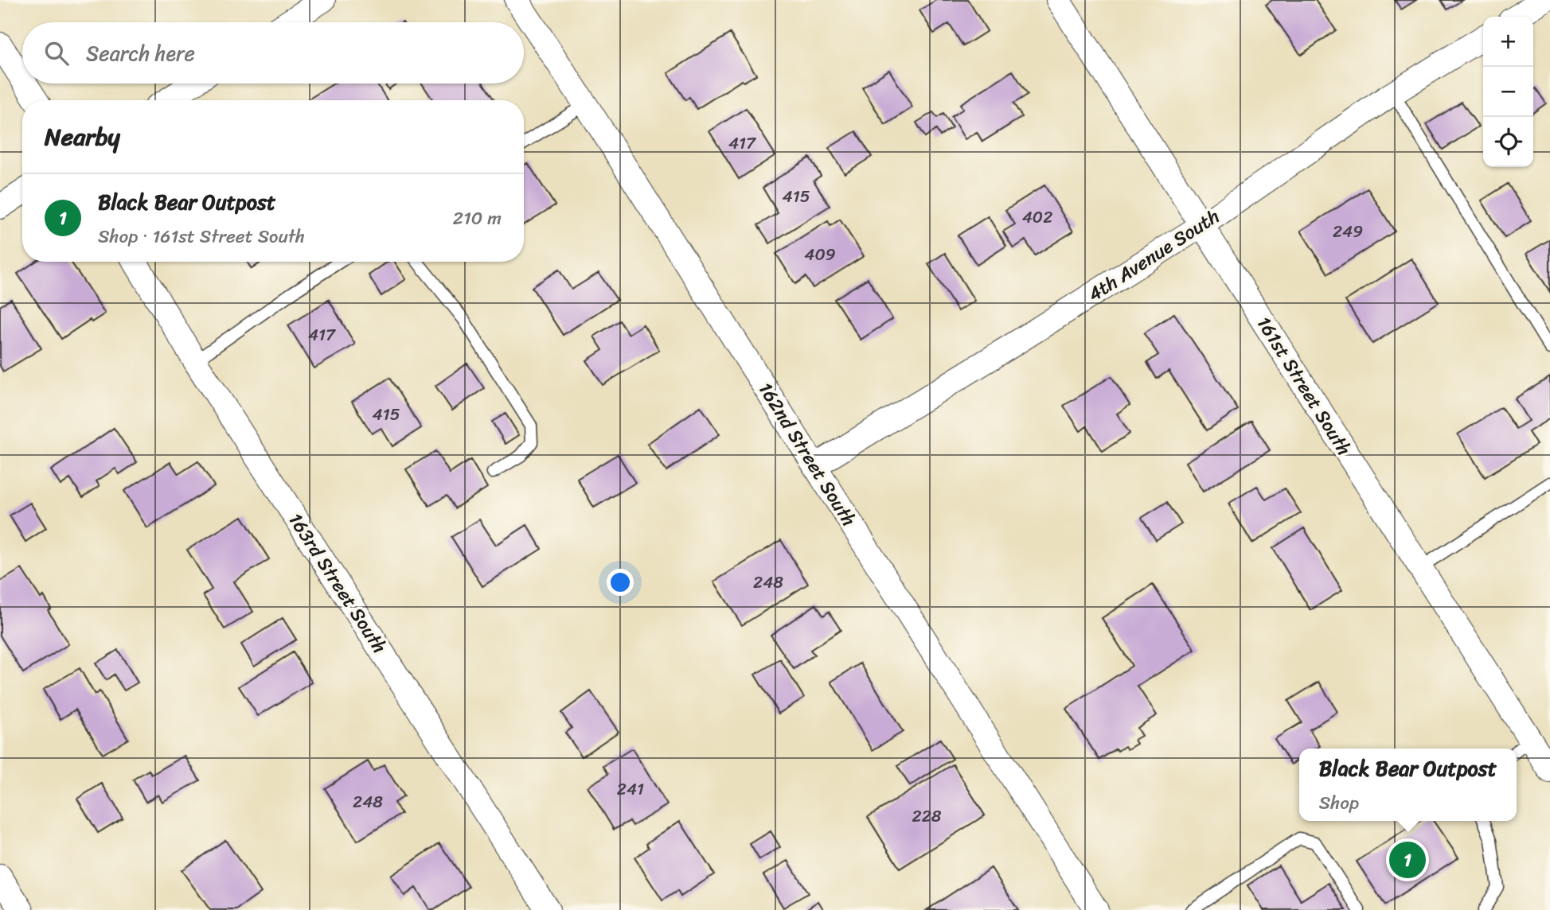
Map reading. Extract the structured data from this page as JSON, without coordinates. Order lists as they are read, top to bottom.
{
  "streets": {
    "street": [
      "4th Avenue South",
      "161st Street South",
      "162nd Street South",
      "163rd Street South"
    ]
  },
  "crossings": [
    ["4th Avenue South", "161st Street South"],
    ["4th Avenue South", "162nd Street South"]
  ],
  "house_numbers": [
    "417",
    "415",
    "402",
    "249",
    "409",
    "417",
    "415",
    "248",
    "241",
    "248",
    "228"
  ],
  "page": {
    "map_buttons": ["+", "−"],
    "search": "Search here",
    "heading": "Nearby",
    "list": [
      {
        "mark": "1",
        "name": "Black Bear Outpost",
        "note": "Shop · 161st Street South",
        "value": "210 m"
      }
    ],
    "popup": ["Black Bear Outpost", "Shop"],
    "pins": "1"
  }
}
